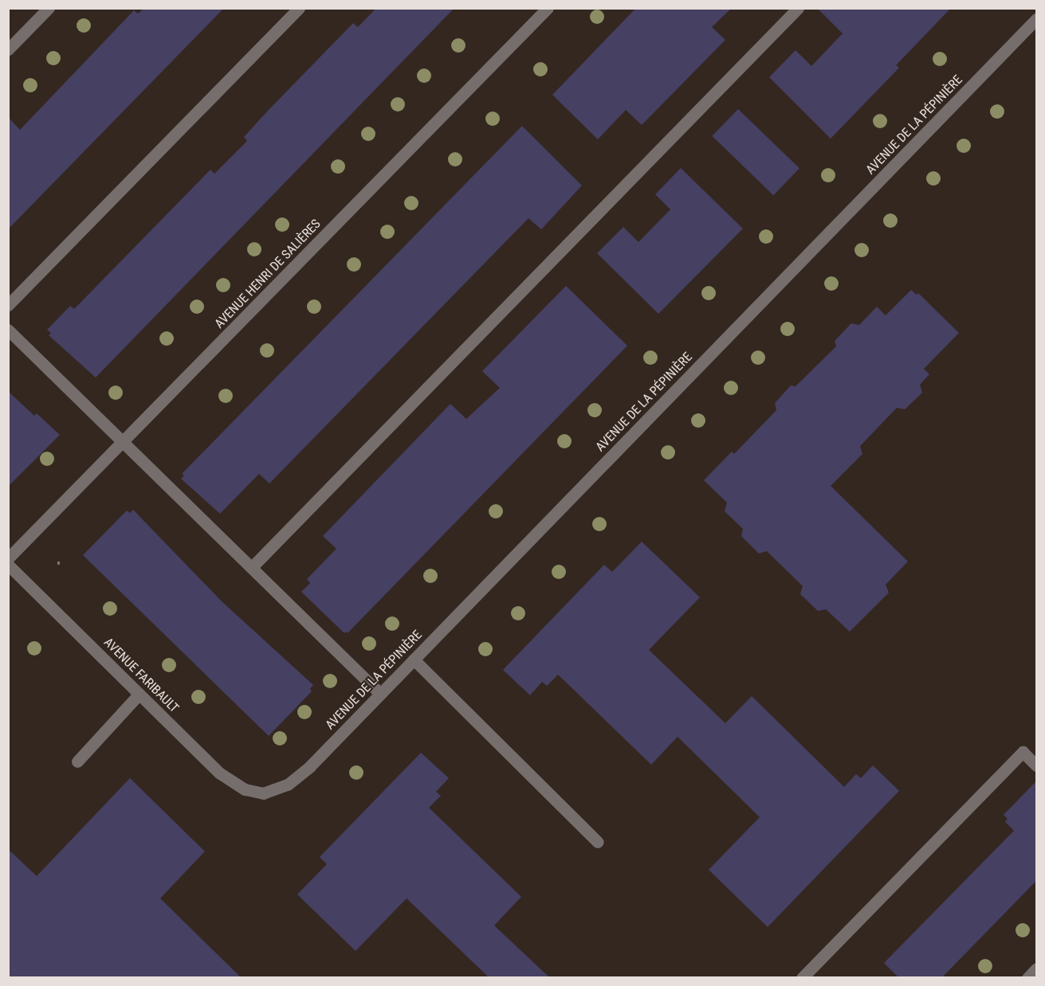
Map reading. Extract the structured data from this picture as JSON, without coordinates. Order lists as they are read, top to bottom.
{
  "streets": {
    "street": ["AVENUE DE LA PÉPINIÈRE", "AVENUE HENRI DE SALIÈRES", "AVENUE FARIBAULT"]
  },
  "crossings": [
    ["AVENUE DE LA PÉPINIÈRE", "AVENUE FARIBAULT"]
  ]
}
